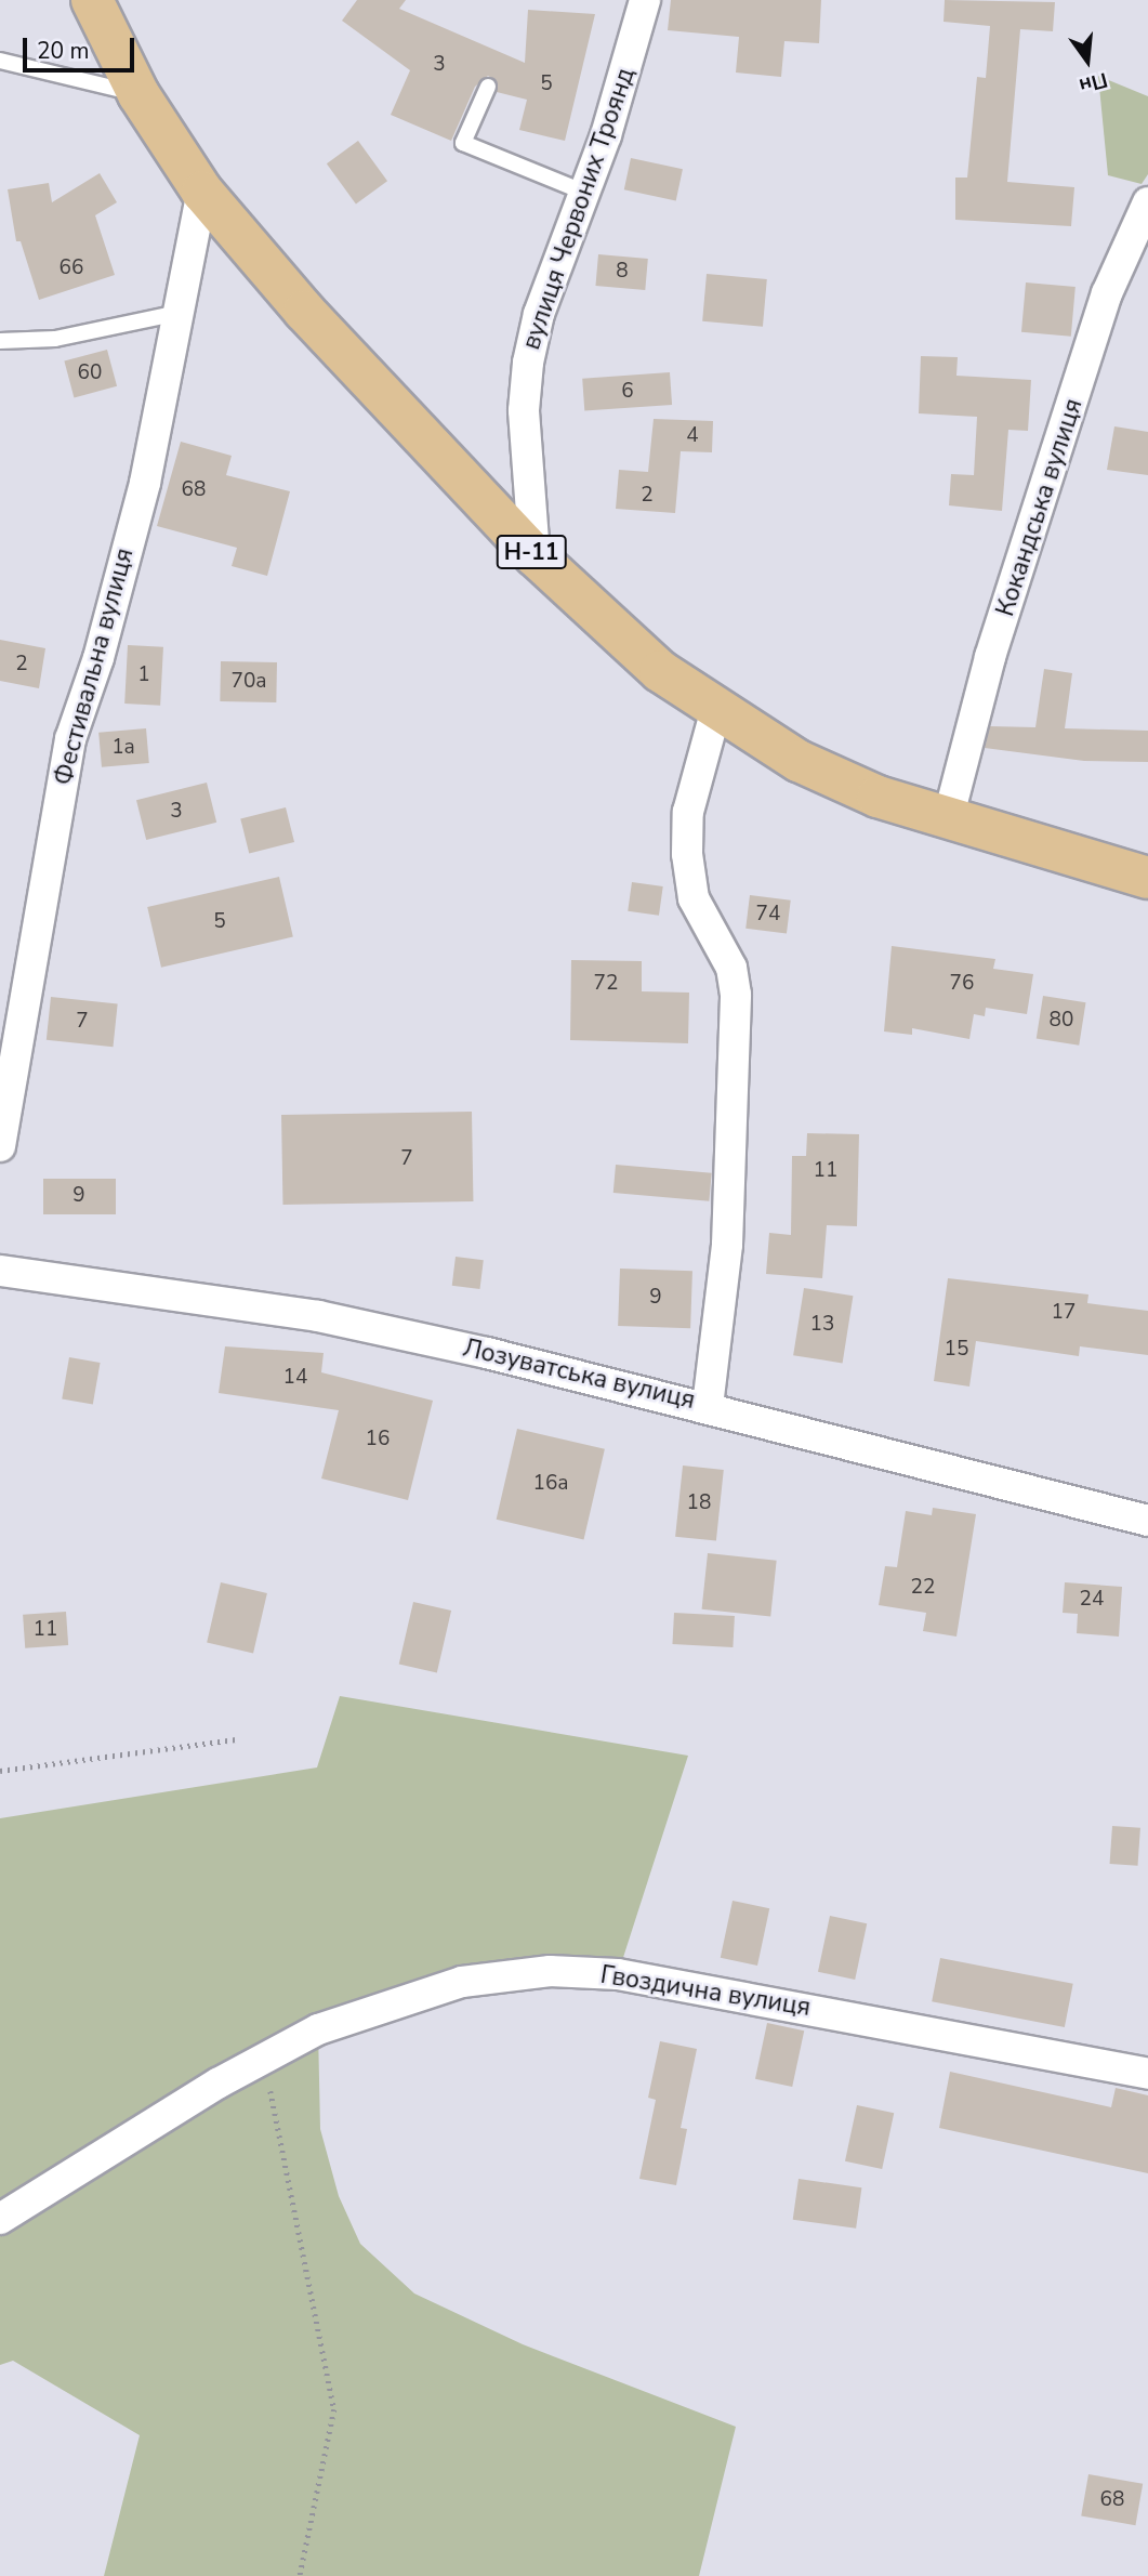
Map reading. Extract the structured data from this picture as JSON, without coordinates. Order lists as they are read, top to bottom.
{
  "streets": {
    "main road": ["Н-11"],
    "street": [
      "вулиця Червоних Троянд",
      "Кокандська вулиця",
      "Фестивальна вулиця",
      "Лозуватська вулиця",
      "Гвоздична вулиця"
    ]
  },
  "crossings": [
    ["вулиця Червоних Троянд", "Н-11"],
    ["Кокандська вулиця", "Н-11"],
    ["Н-11", "Фестивальна вулиця"]
  ],
  "house_numbers": [
    "3",
    "5",
    "66",
    "8",
    "60",
    "6",
    "4",
    "68",
    "2",
    "2",
    "1",
    "70а",
    "1а",
    "3",
    "74",
    "5",
    "72",
    "76",
    "80",
    "7",
    "7",
    "11",
    "9",
    "9",
    "17",
    "13",
    "15",
    "14",
    "16",
    "16а",
    "18",
    "22",
    "24",
    "11",
    "68"
  ],
  "scale_bar": "20 m",
  "north": "bottom"
}
